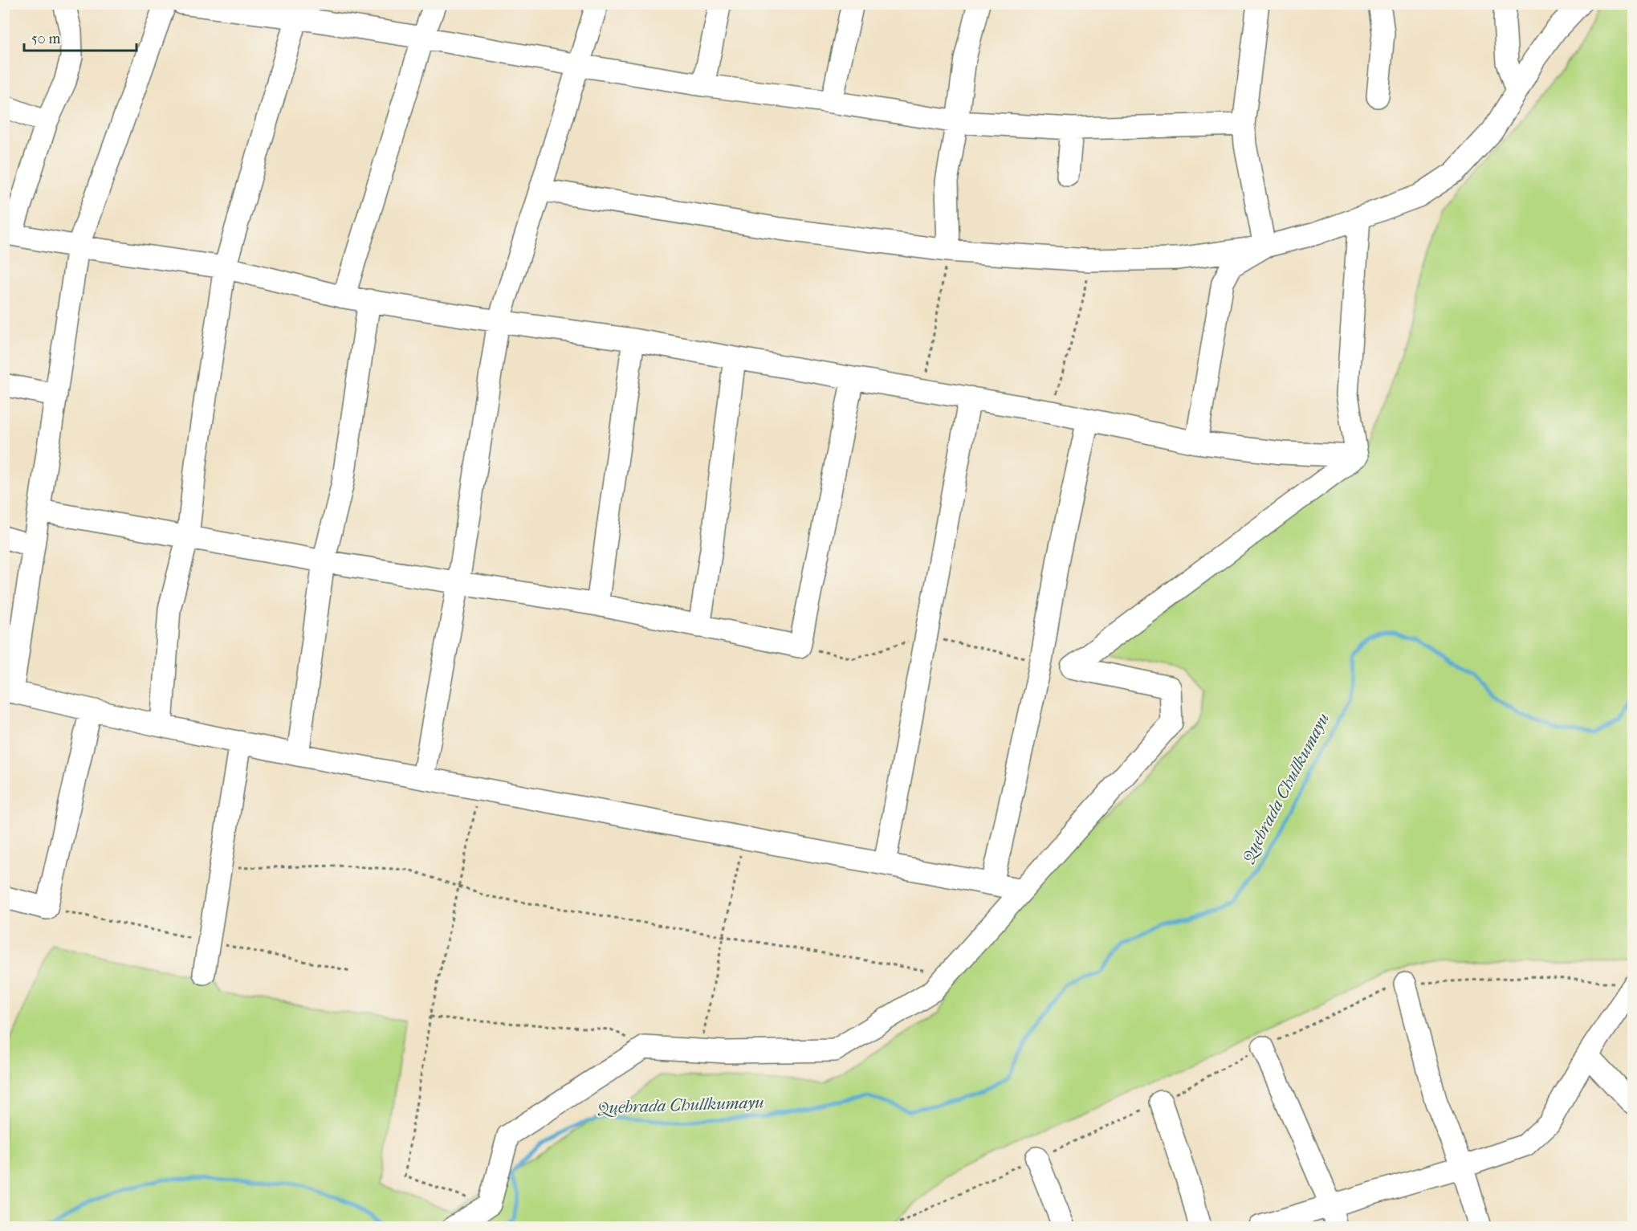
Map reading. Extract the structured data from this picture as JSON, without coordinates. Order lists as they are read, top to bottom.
{
  "water": ["Quebrada Chullkumayu"],
  "scale_bar": "50 m"
}
